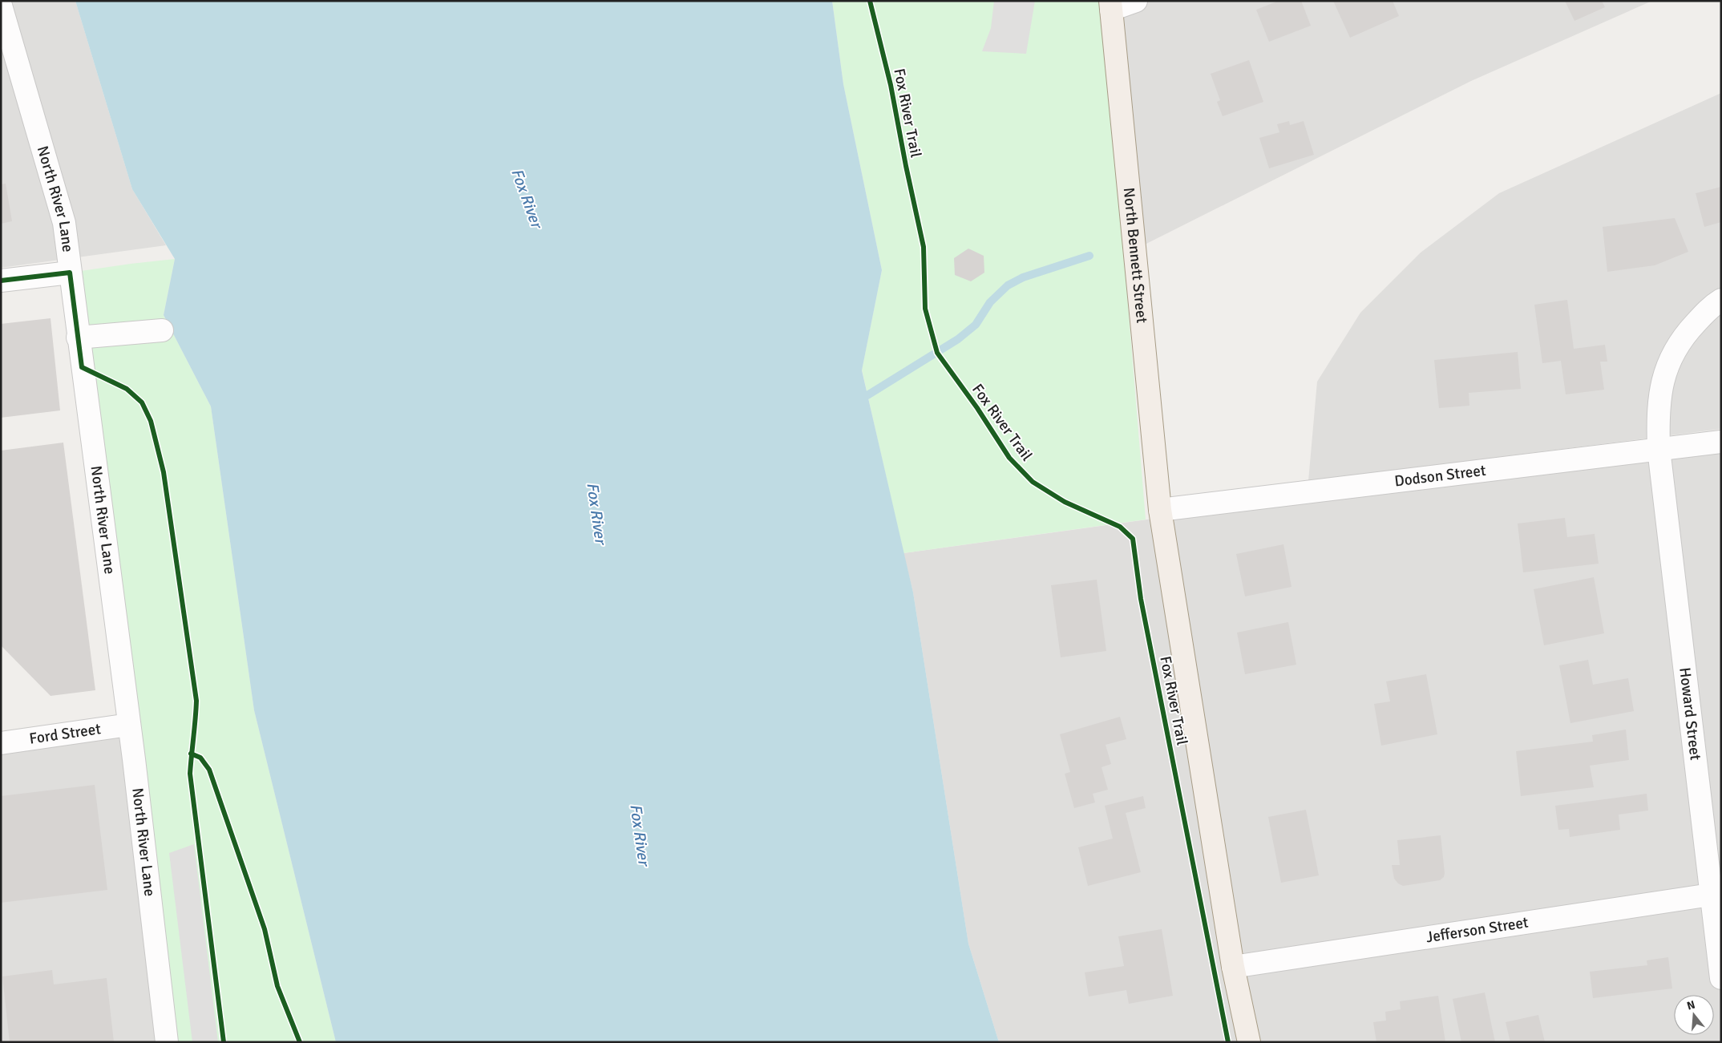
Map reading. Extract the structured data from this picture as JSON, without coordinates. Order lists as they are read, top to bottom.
{
  "streets": {
    "main road": ["North Bennett Street"],
    "street": [
      "North River Lane",
      "Dodson Street",
      "Howard Street",
      "Ford Street",
      "Jefferson Street"
    ],
    "cycle path": ["Fox River Trail"]
  },
  "crossings": [
    ["North River Lane", "Ford Street"],
    ["North Bennett Street", "Dodson Street"],
    ["North Bennett Street", "Jefferson Street"],
    ["Dodson Street", "Howard Street"],
    ["Howard Street", "Jefferson Street"]
  ],
  "water": ["Fox River"],
  "north": "top"
}
